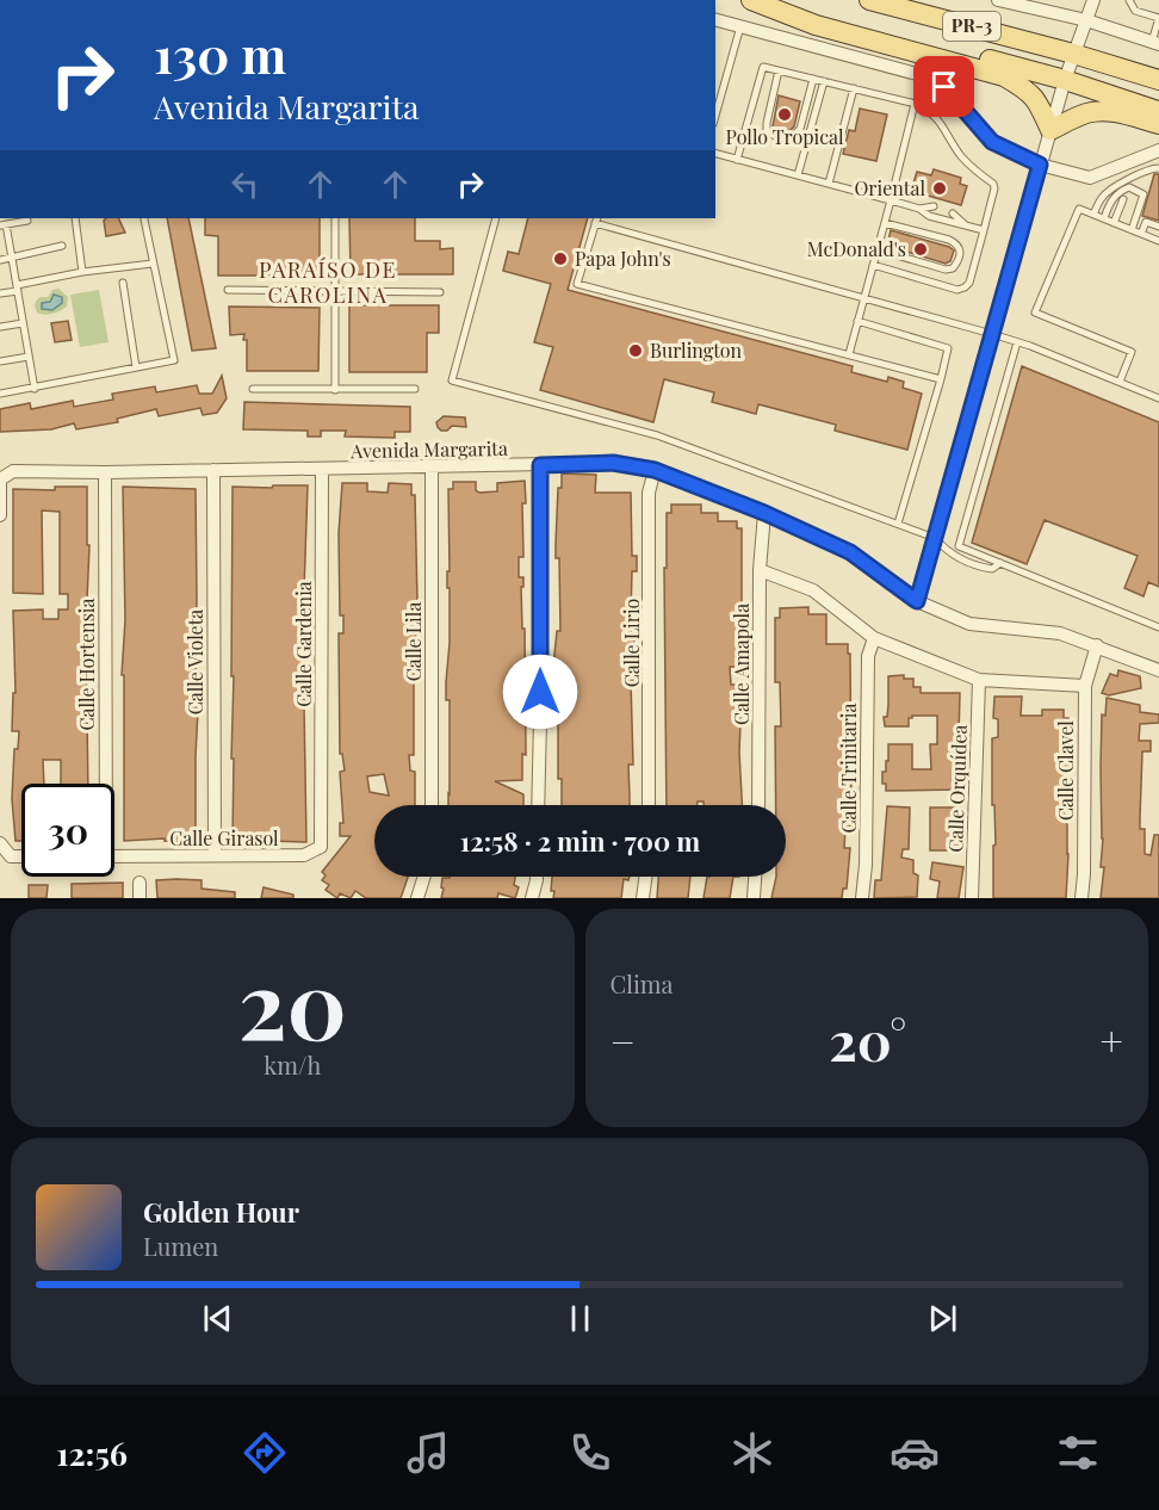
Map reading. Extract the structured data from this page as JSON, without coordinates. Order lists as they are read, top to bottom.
{
  "streets": {
    "main road": ["PR-3"],
    "street": [
      "Avenida Margarita",
      "Calle Lila",
      "Calle Lirio",
      "Calle Gardenia",
      "Calle Violeta",
      "Calle Hortensia",
      "Calle Amapola",
      "Calle Trinitaria",
      "Calle Clavel",
      "Calle Orquídea",
      "Calle Girasol"
    ]
  },
  "crossings": [
    ["Avenida Margarita", "Calle Lila"],
    ["Avenida Margarita", "Calle Lirio"],
    ["Avenida Margarita", "Calle Gardenia"],
    ["Avenida Margarita", "Calle Violeta"],
    ["Avenida Margarita", "Calle Hortensia"],
    ["Avenida Margarita", "Calle Amapola"],
    ["Avenida Margarita", "Calle Clavel"],
    ["Calle Gardenia", "Calle Girasol"],
    ["Calle Violeta", "Calle Girasol"]
  ],
  "districts": ["PARAÍSO DE CAROLINA"],
  "places": [
    "Pollo Tropical",
    "Oriental",
    "McDonald's",
    "Papa John's",
    "Burlington"
  ],
  "page": {
    "turn": ["130 m", "Avenida Margarita"],
    "limit": "30",
    "trip": "12:58 · 2 min · 700 m",
    "tile": [
      ["20", "km/h"],
      "Clima"
    ],
    "heat": ["−", "20°", "+"],
    "song": ["Golden Hour", "Lumen"],
    "tabs": "12:56"
  }
}
